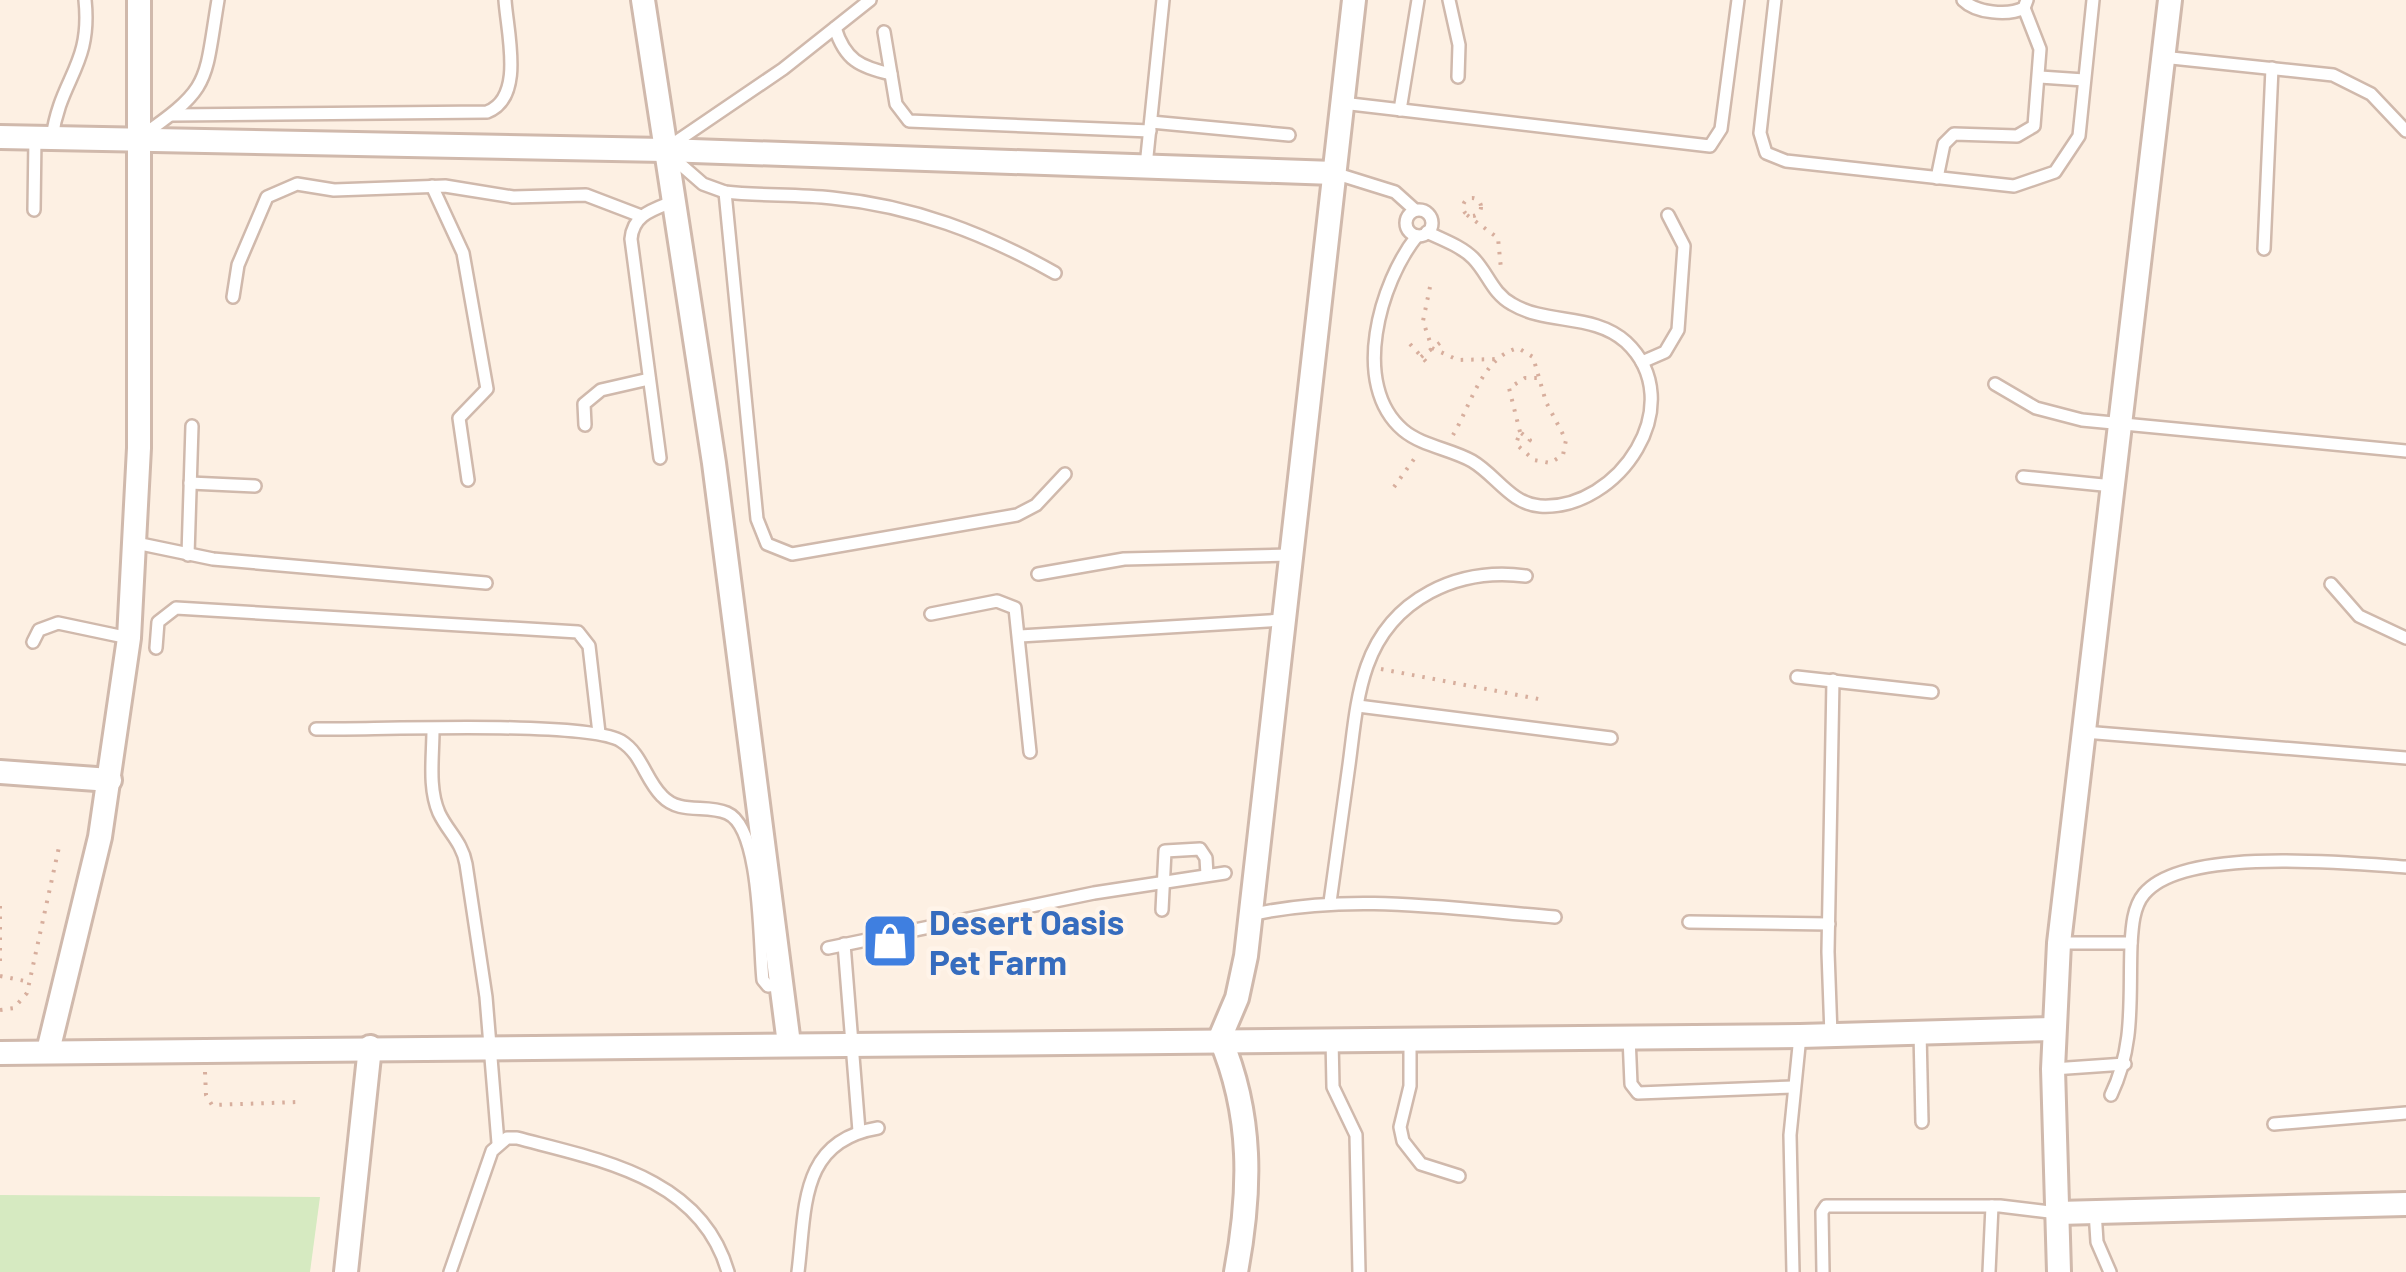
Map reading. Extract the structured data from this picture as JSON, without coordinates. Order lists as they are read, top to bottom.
{
  "places": {
    "shop": ["Desert Oasis Pet Farm"]
  }
}
